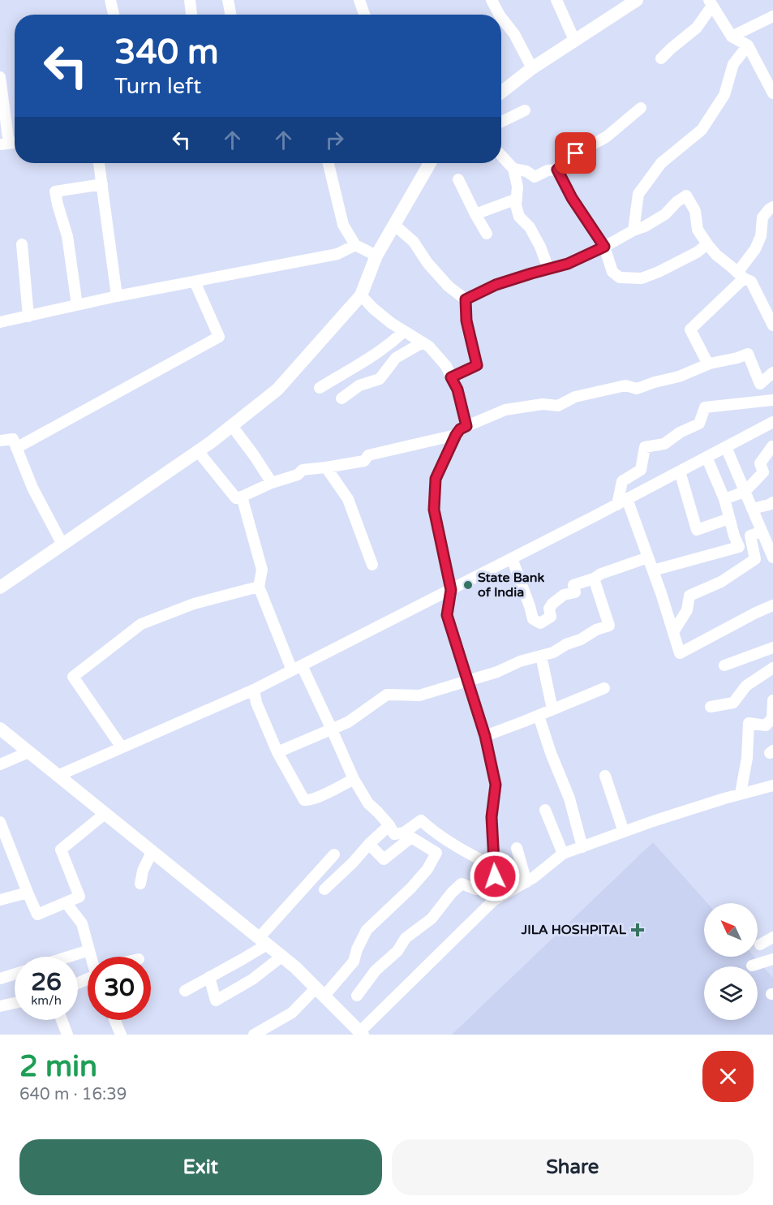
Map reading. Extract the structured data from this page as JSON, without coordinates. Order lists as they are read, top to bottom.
{
  "places": {
    "other": ["State Bank of India"],
    "health": ["JILA HOSHPITAL"]
  },
  "north": "top left",
  "page": {
    "turn": ["340 m", "Turn left"],
    "speed": "26 km/h",
    "limit": "30",
    "heading": ["2 min", "640 m · 16:39"],
    "buttons": ["Exit", "Share"]
  }
}
